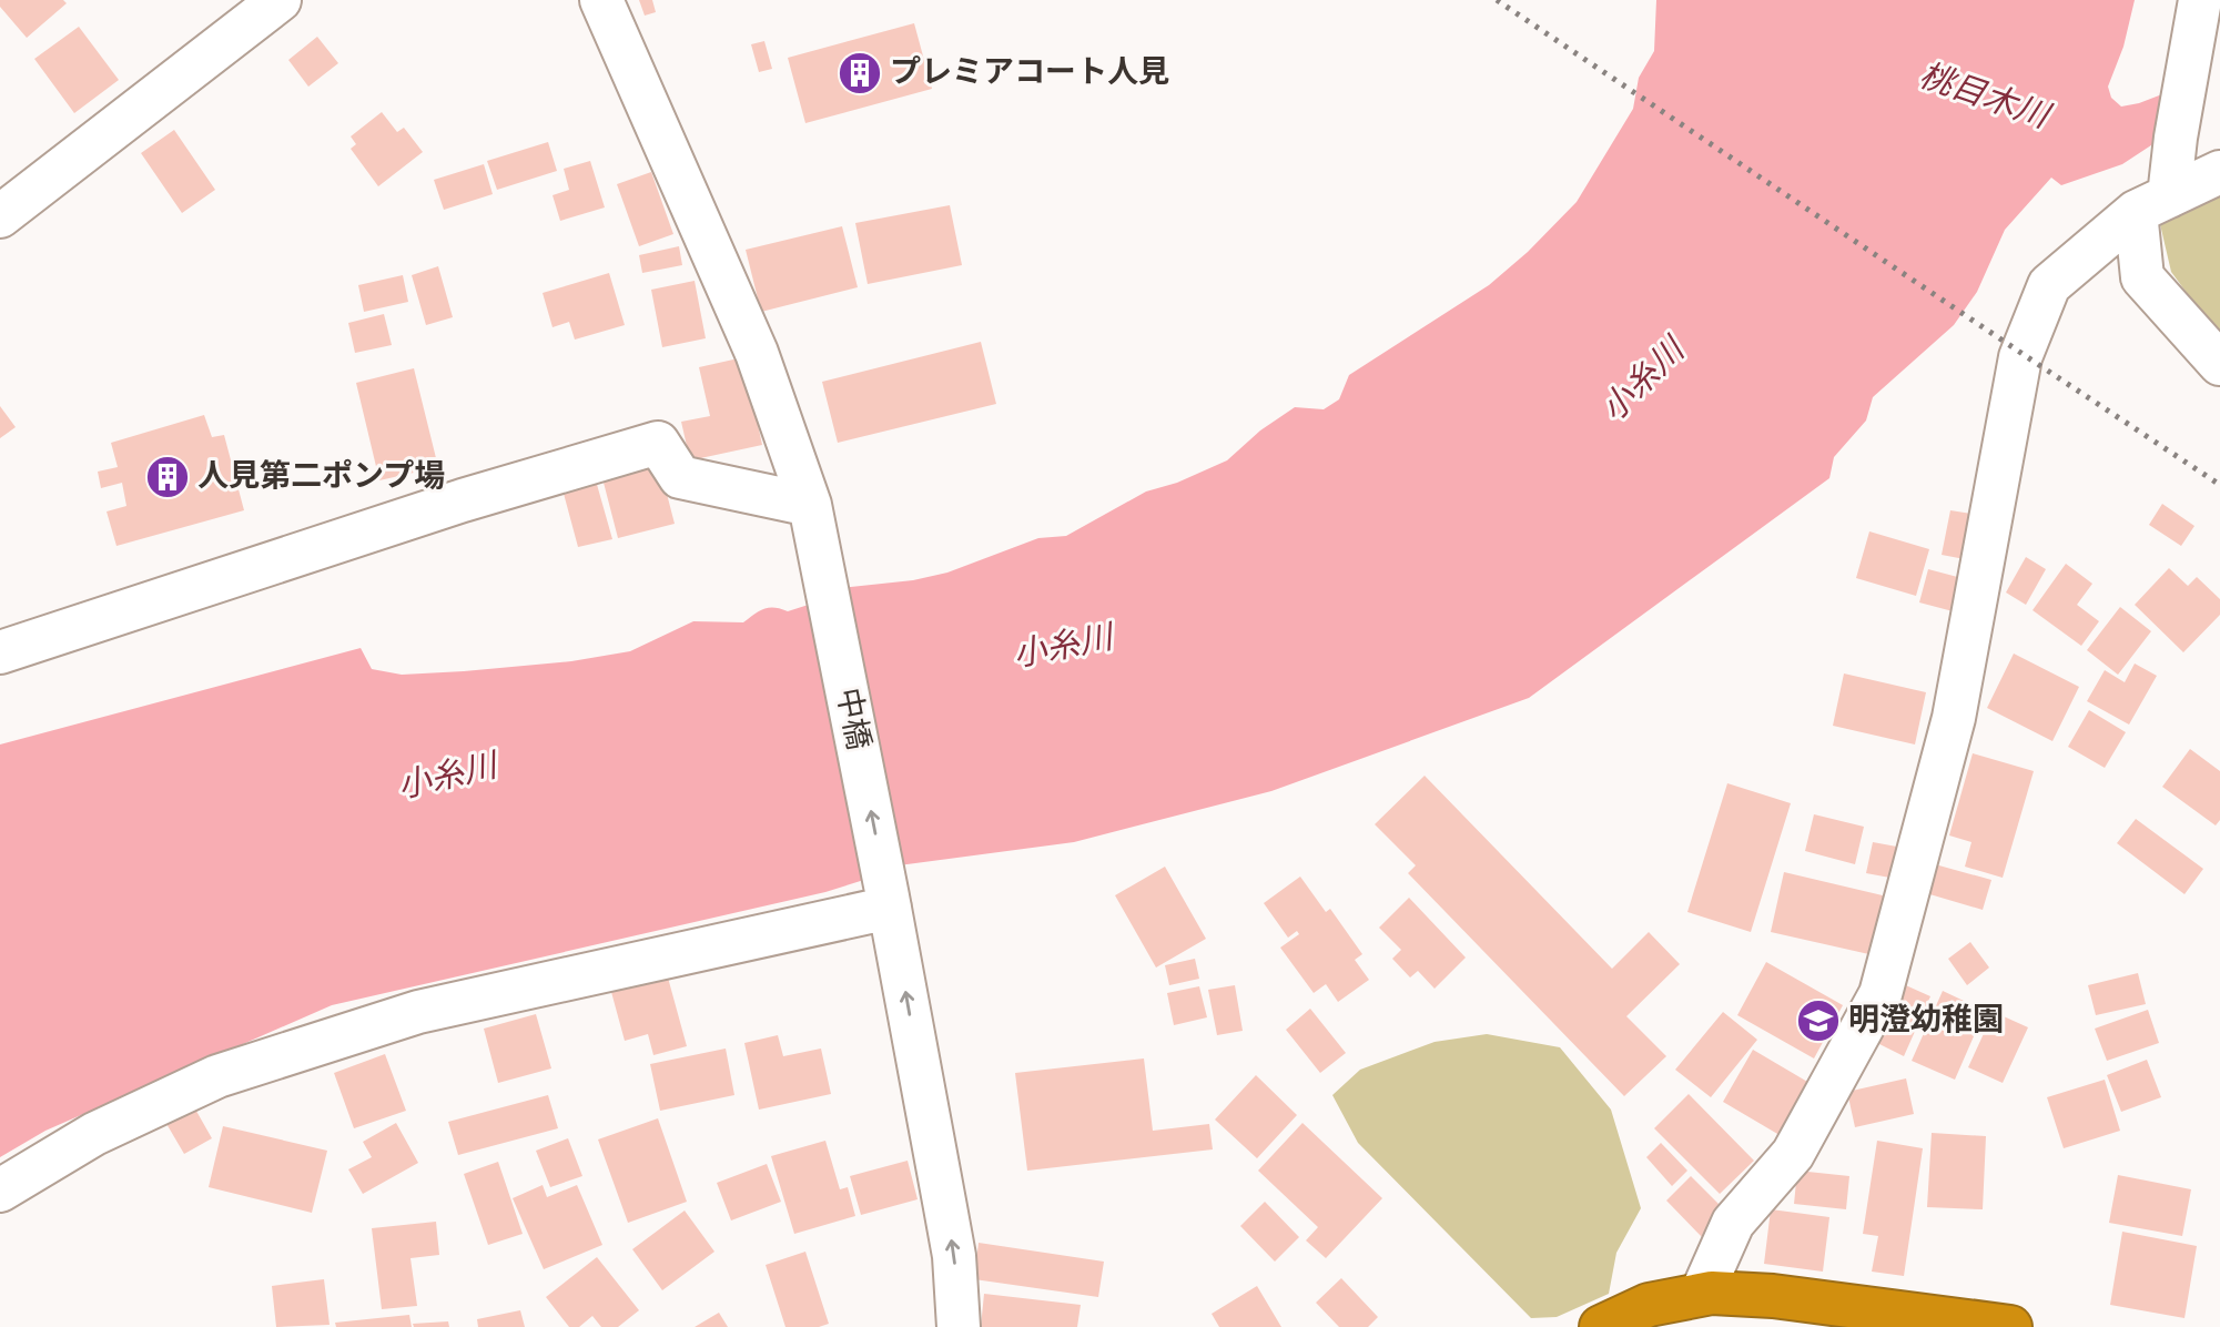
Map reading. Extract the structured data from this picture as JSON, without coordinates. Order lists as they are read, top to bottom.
{
  "streets": {
    "street": ["中橋"]
  },
  "one_way": ["中橋"],
  "water": ["桃目木川", "小糸川"],
  "places": {
    "building": ["プレミアコート人見", "人見第二ポンプ場"],
    "school or university": ["明澄幼稚園"]
  }
}
